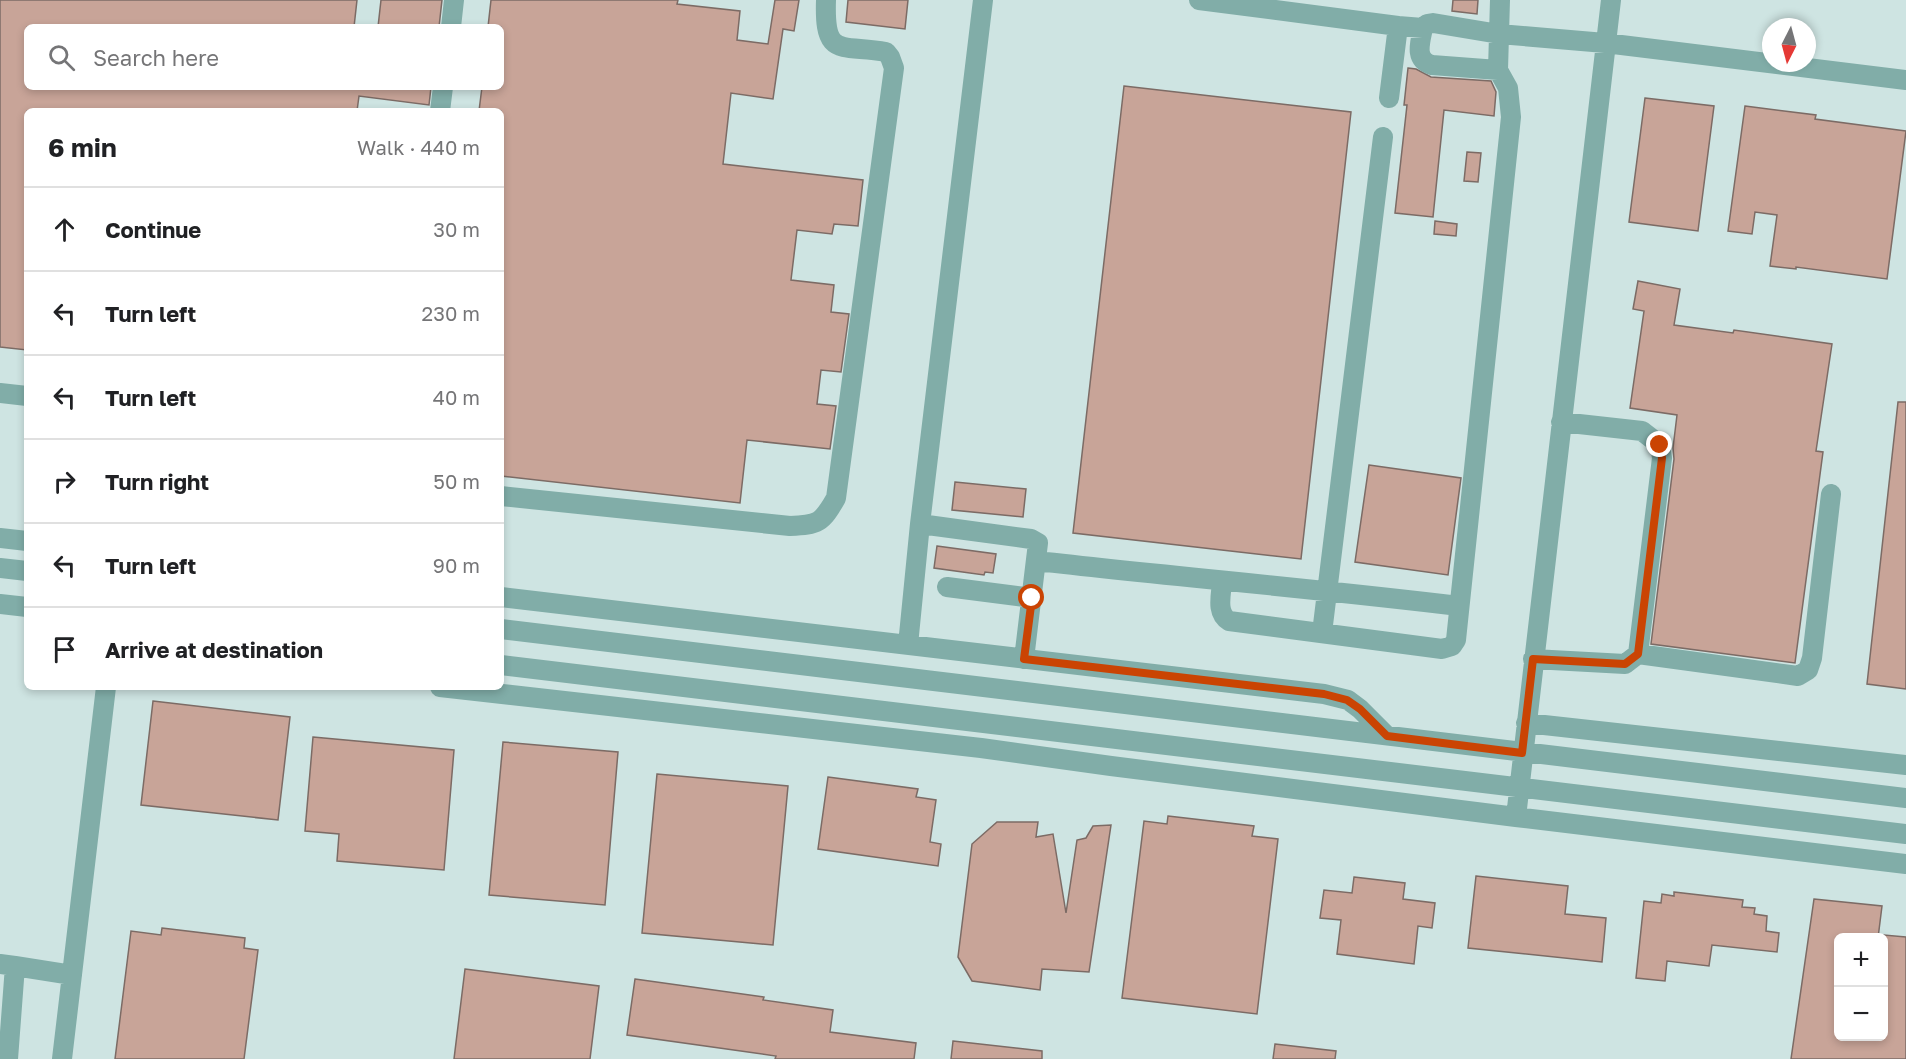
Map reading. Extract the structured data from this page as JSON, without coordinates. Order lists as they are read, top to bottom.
{
  "north": "bottom",
  "page": {
    "search": "Search here",
    "heading": ["6 min", "Walk · 440 m"],
    "list": [
      ["Continue", "30 m"],
      ["Turn left", "230 m"],
      ["Turn left", "40 m"],
      ["Turn right", "50 m"],
      ["Turn left", "90 m"],
      "Arrive at destination"
    ],
    "map_buttons": ["+", "−"]
  }
}
